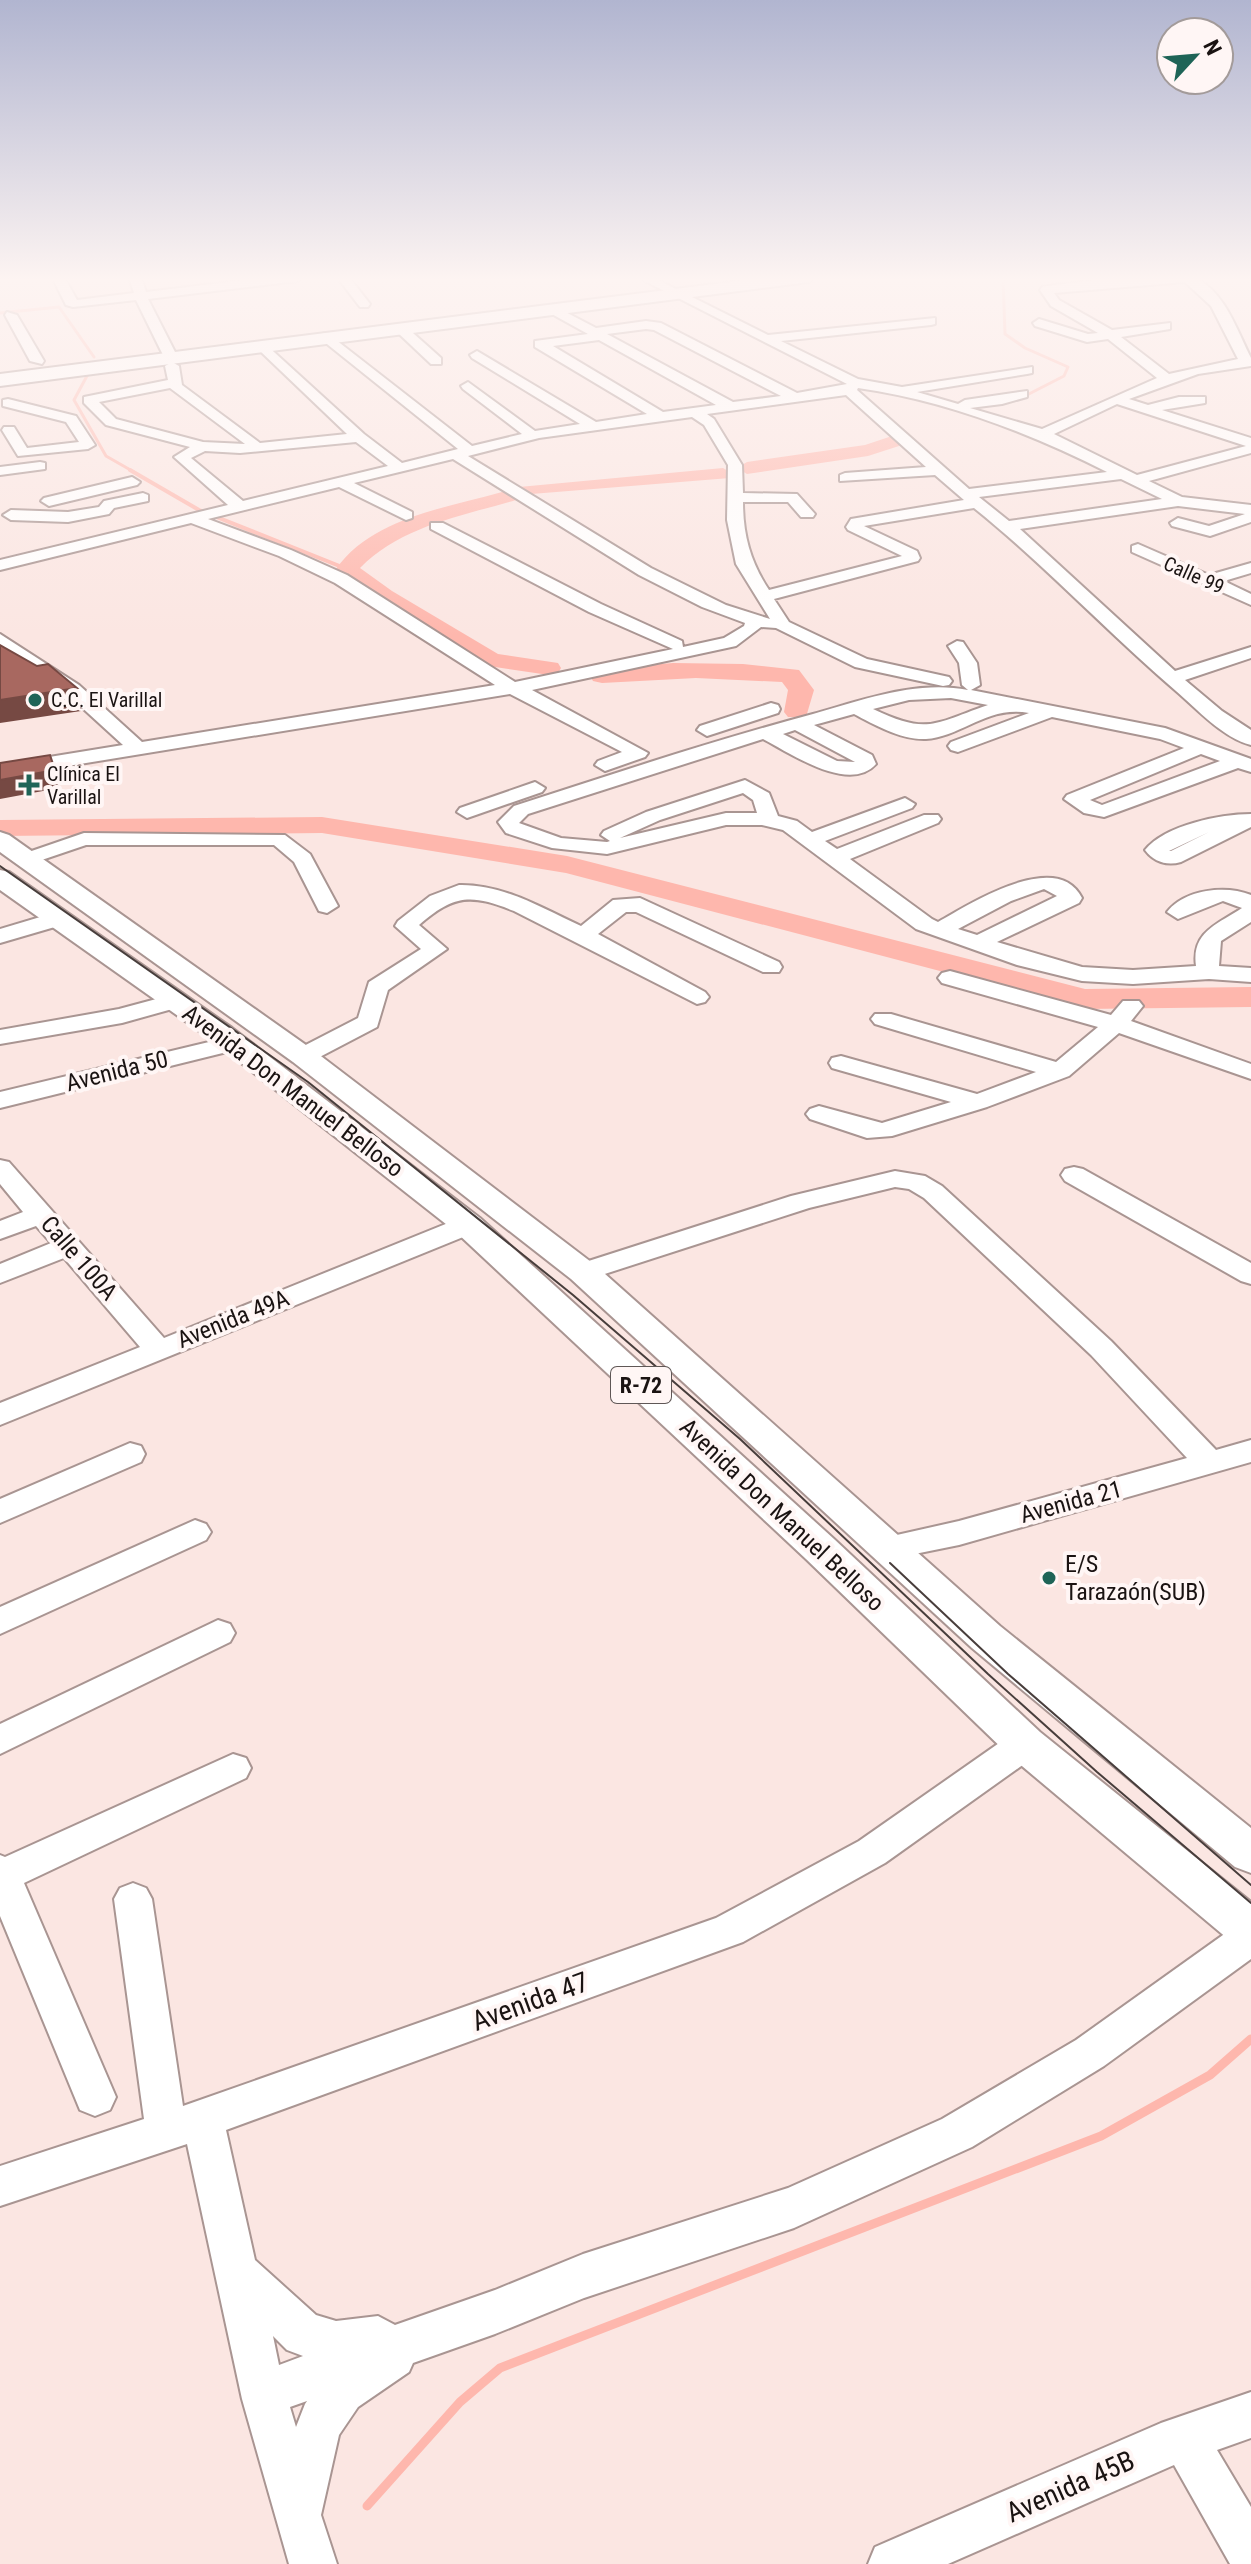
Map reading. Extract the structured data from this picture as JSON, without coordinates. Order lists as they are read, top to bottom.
{
  "streets": {
    "main road": ["Avenida Don Manuel Belloso", "R-72"],
    "street": [
      "Calle 99",
      "Avenida 50",
      "Calle 100A",
      "Avenida 49A",
      "Avenida 21",
      "Avenida 47",
      "Avenida 45B"
    ]
  },
  "crossings": [
    ["Avenida 50", "Avenida Don Manuel Belloso"],
    ["Avenida Don Manuel Belloso", "Avenida 49A"],
    ["Avenida Don Manuel Belloso", "Avenida 21"],
    ["Avenida Don Manuel Belloso", "Avenida 47"],
    ["Calle 100A", "Avenida 49A"]
  ],
  "places": {
    "other": ["C.C. El Varillal", "E/S Tarazaón(SUB)"],
    "health": ["Clínica El Varillal"]
  },
  "north": "top right"
}
